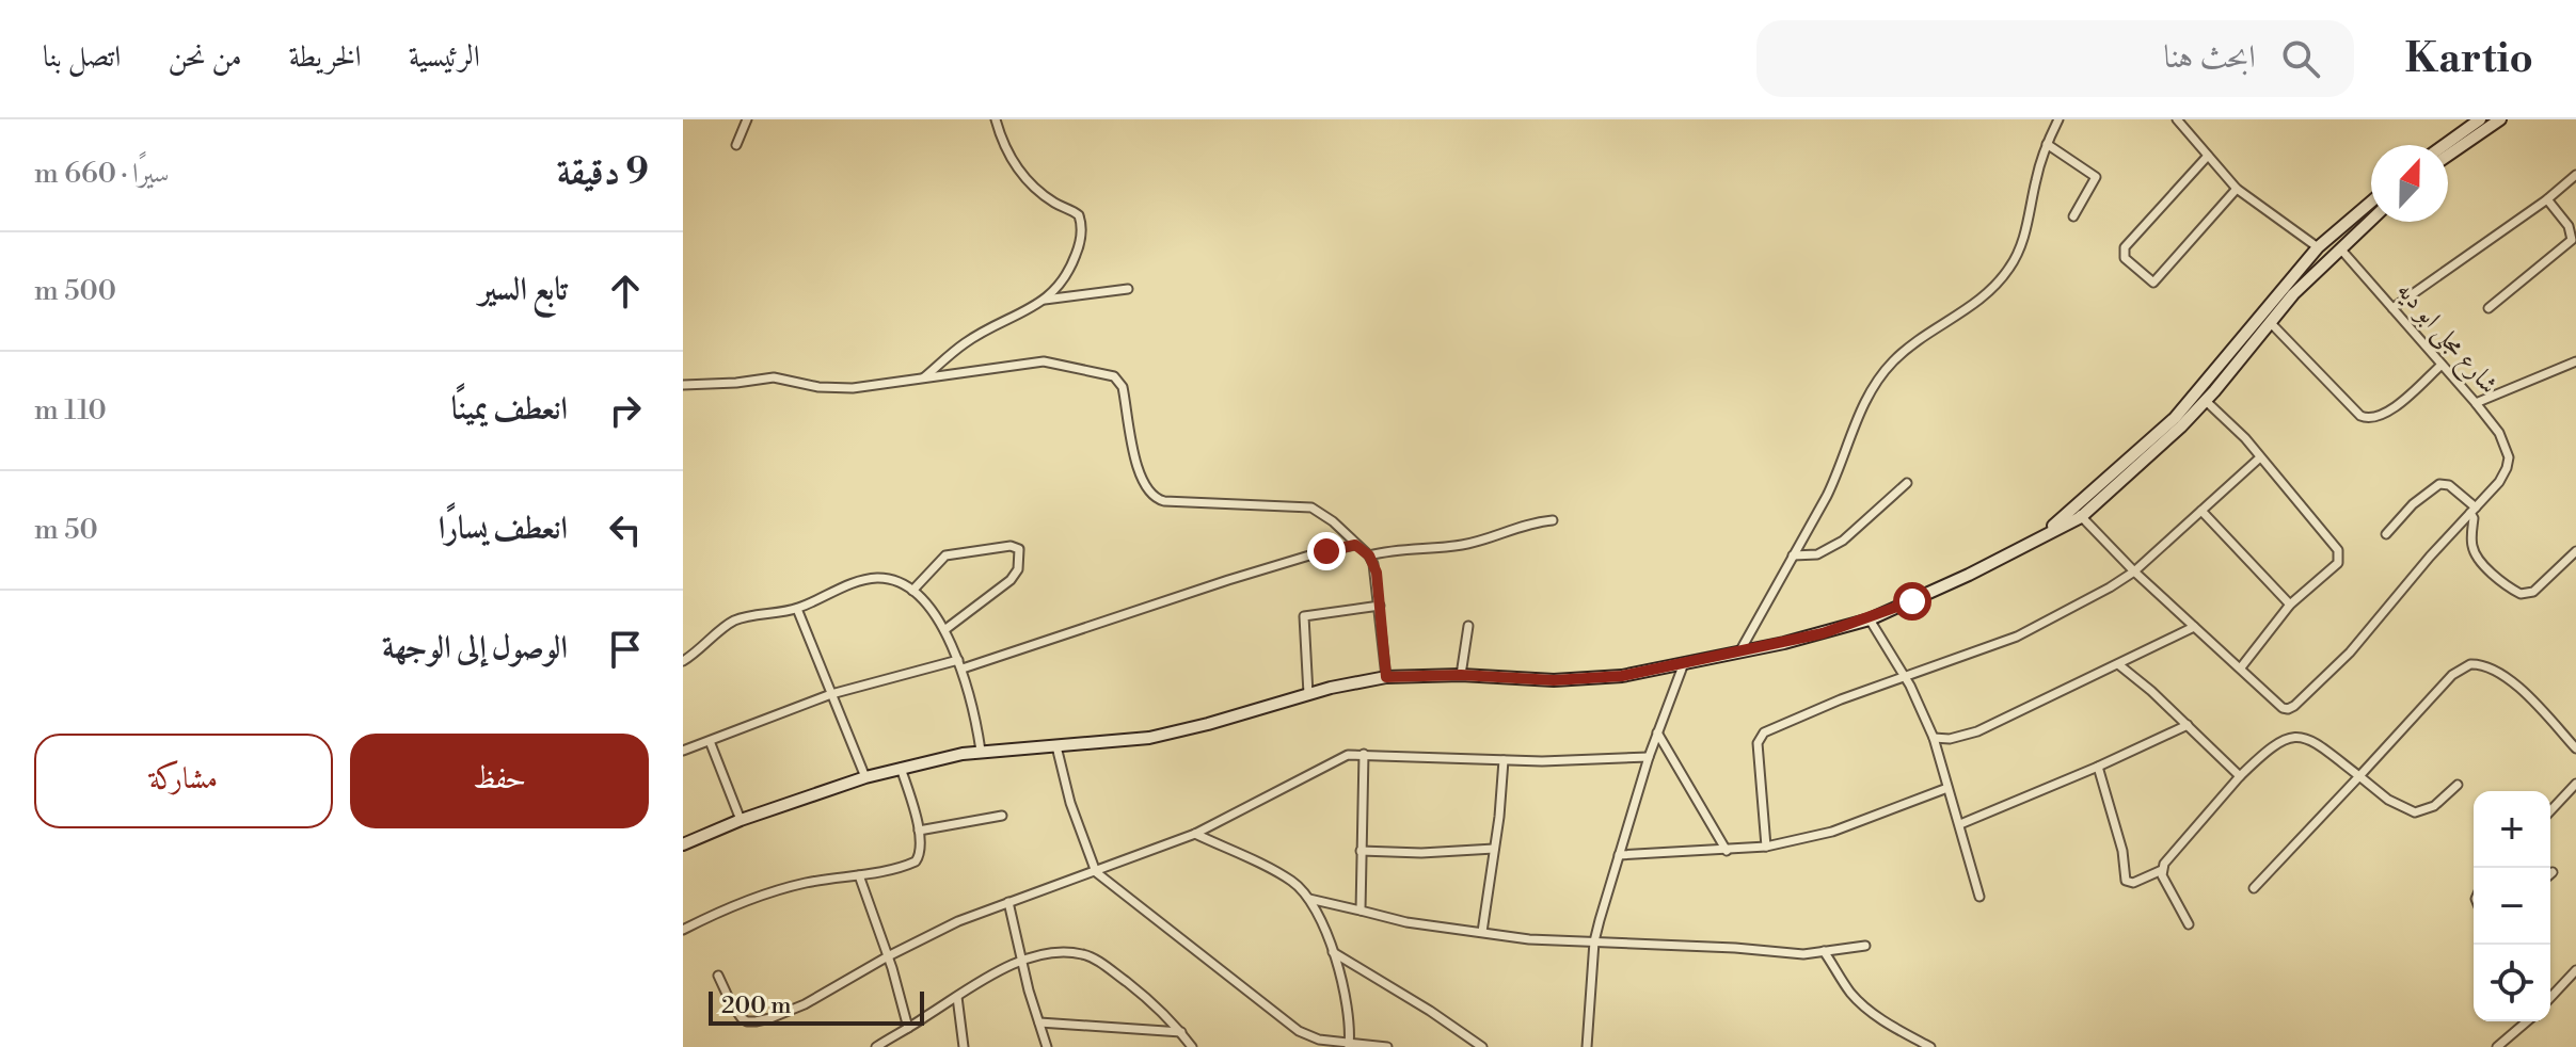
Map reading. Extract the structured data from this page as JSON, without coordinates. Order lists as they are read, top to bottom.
{
  "streets": {
    "street": ["شارع مجلى ابو ديه"]
  },
  "scale_bar": "200 m",
  "north": "top",
  "page": {
    "header": "Kartio",
    "search": "ابحث هنا",
    "nav": [
      "الرئيسية",
      "الخريطة",
      "من نحن",
      "اتصل بنا"
    ],
    "heading": ["9 دقيقة", "سيرًا · 660 m"],
    "list": [
      ["تابع السير", "500 m"],
      ["انعطف يمينًا", "110 m"],
      ["انعطف يسارًا", "50 m"],
      "الوصول إلى الوجهة"
    ],
    "buttons": ["حفظ", "مشاركة"],
    "map_buttons": ["+", "−"],
    "scale": "200 m"
  }
}
